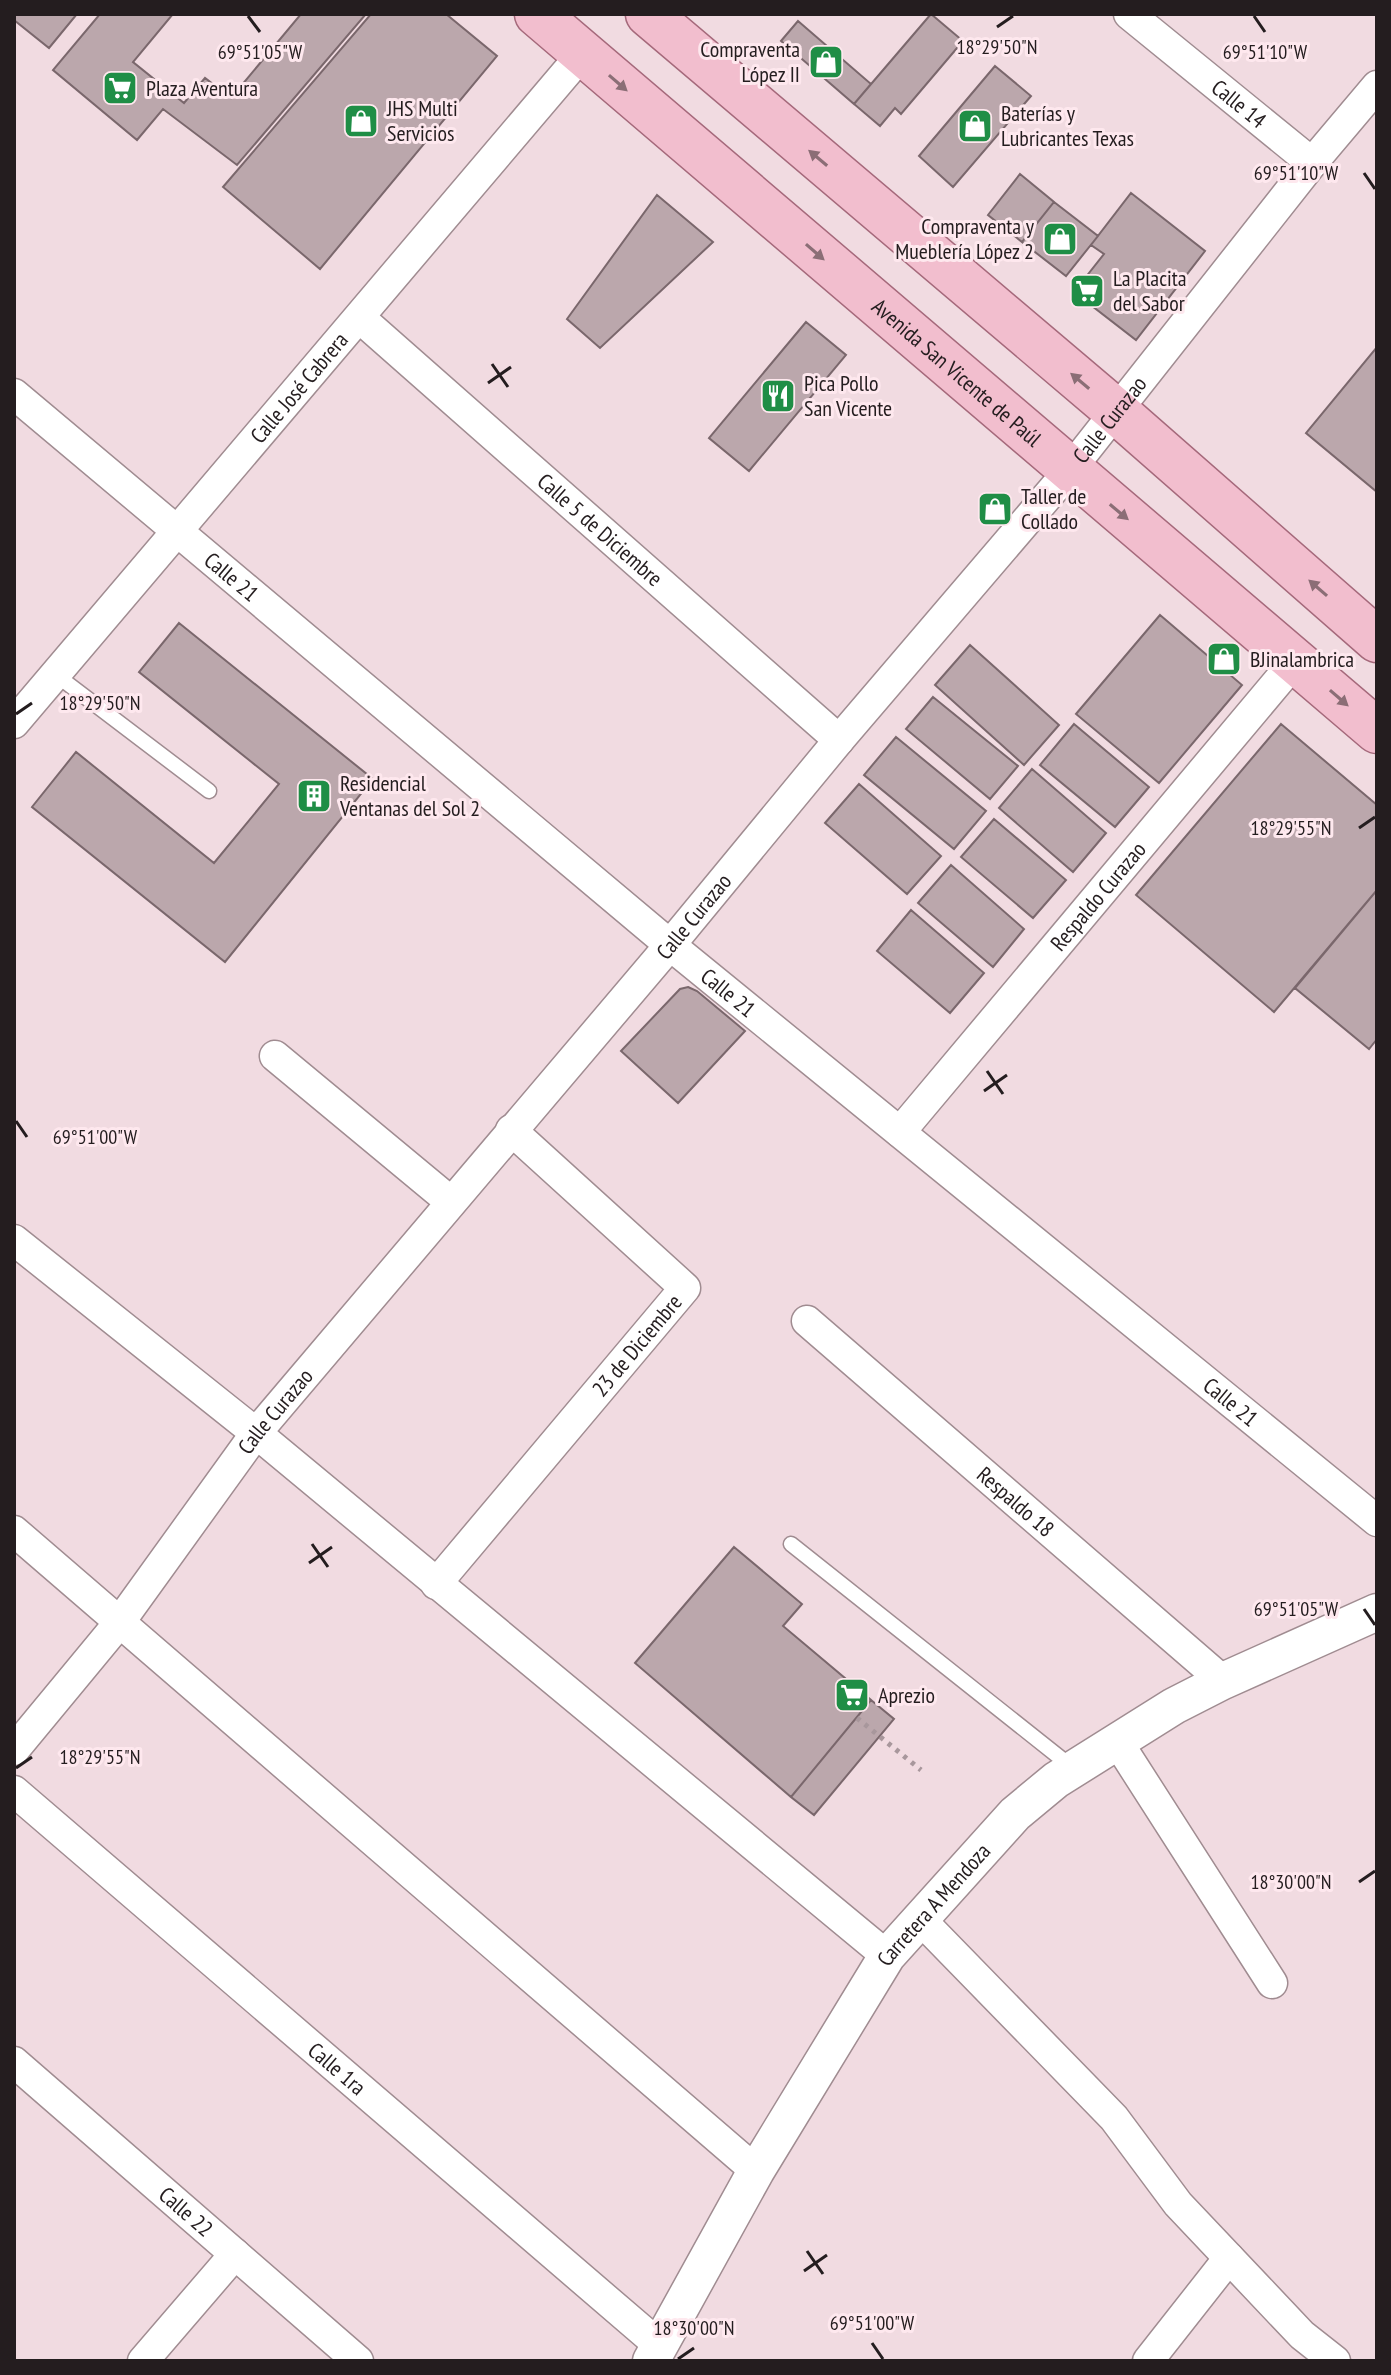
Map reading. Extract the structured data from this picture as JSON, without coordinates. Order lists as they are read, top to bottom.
{
  "streets": {
    "main road": ["Avenida San Vicente de Paúl"],
    "street": [
      "Calle 14",
      "Calle José Cabrera",
      "Calle Curazao",
      "Calle 5 de Diciembre",
      "Calle 21",
      "Respaldo Curazao",
      "23 de Diciembre",
      "Respaldo 18",
      "Carretera A Mendoza",
      "Calle 1ra",
      "Calle 22"
    ]
  },
  "crossings": [
    ["Calle 14", "Calle Curazao"],
    ["Avenida San Vicente de Paúl", "Calle José Cabrera"],
    ["Avenida San Vicente de Paúl", "Calle Curazao"],
    ["Avenida San Vicente de Paúl", "Respaldo Curazao"],
    ["Calle José Cabrera", "Calle 5 de Diciembre"],
    ["Calle José Cabrera", "Calle 21"],
    ["Calle Curazao", "Calle 5 de Diciembre"],
    ["Calle Curazao", "Calle 21"],
    ["Calle Curazao", "23 de Diciembre"],
    ["Calle 21", "Respaldo Curazao"],
    ["Respaldo 18", "Carretera A Mendoza"],
    ["Carretera A Mendoza", "Calle 1ra"]
  ],
  "places": {
    "shop": [
      "Compraventa López II",
      "JHS Multi Servicios",
      "Baterías y Lubricantes Texas",
      "Compraventa y Mueblería López 2",
      "Taller de Collado",
      "BJinalambrica"
    ],
    "supermarket": ["Plaza Aventura", "La Placita del Sabor", "Aprezio"],
    "restaurant": ["Pica Pollo San Vicente"],
    "building": ["Residencial Ventanas del Sol 2"]
  },
  "coordinates": [
    "18°29'50\"N",
    "69°51'05\"W",
    "69°51'10\"W",
    "18°29'55\"N",
    "69°51'00\"W",
    "18°30'00\"N"
  ]
}
